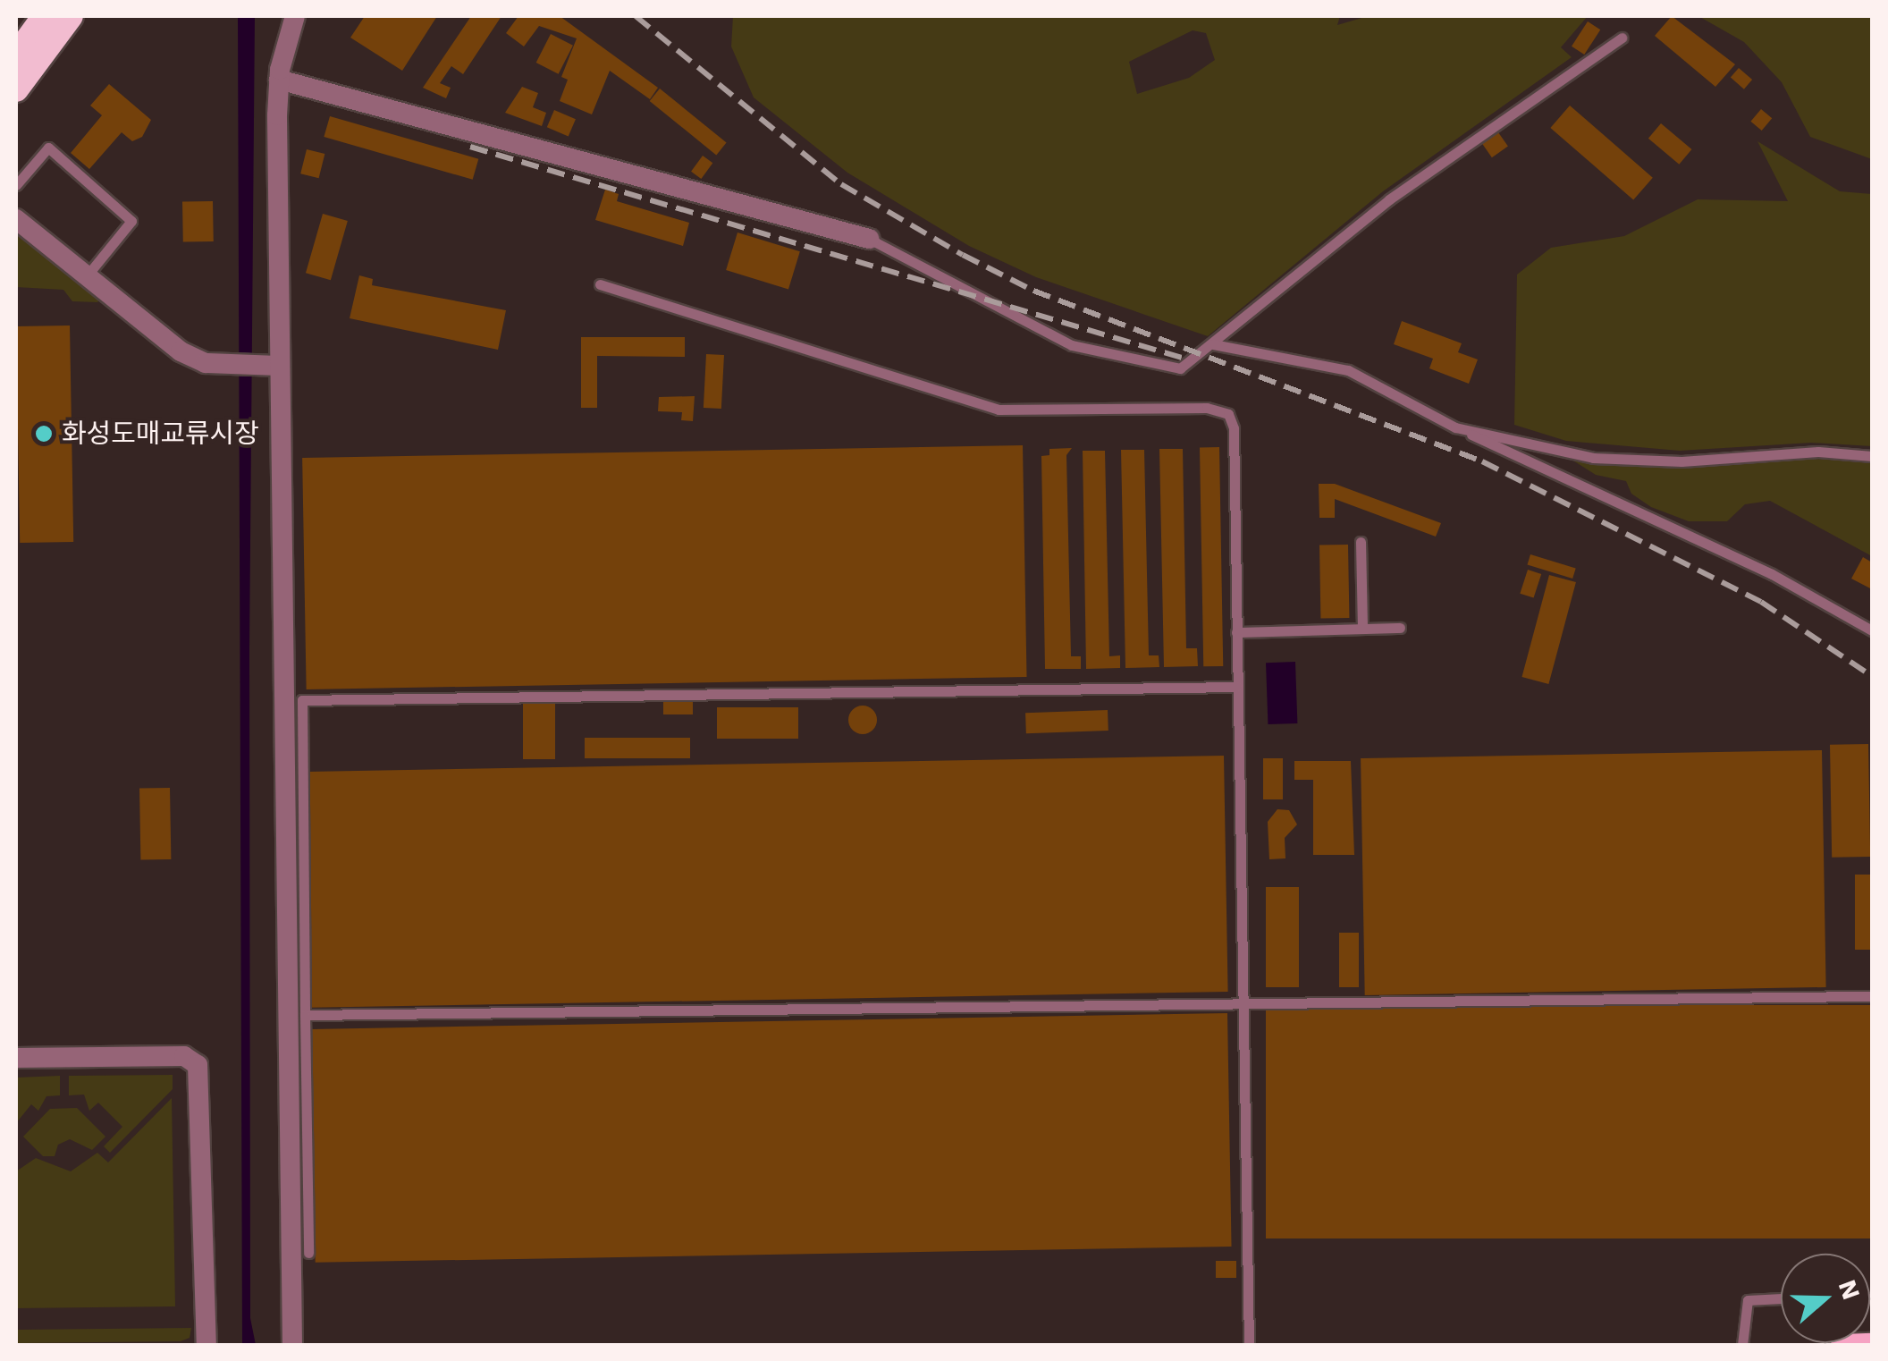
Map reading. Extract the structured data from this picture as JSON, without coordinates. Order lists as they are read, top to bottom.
{
  "places": ["화성도매교류시장"],
  "north": "right"
}
